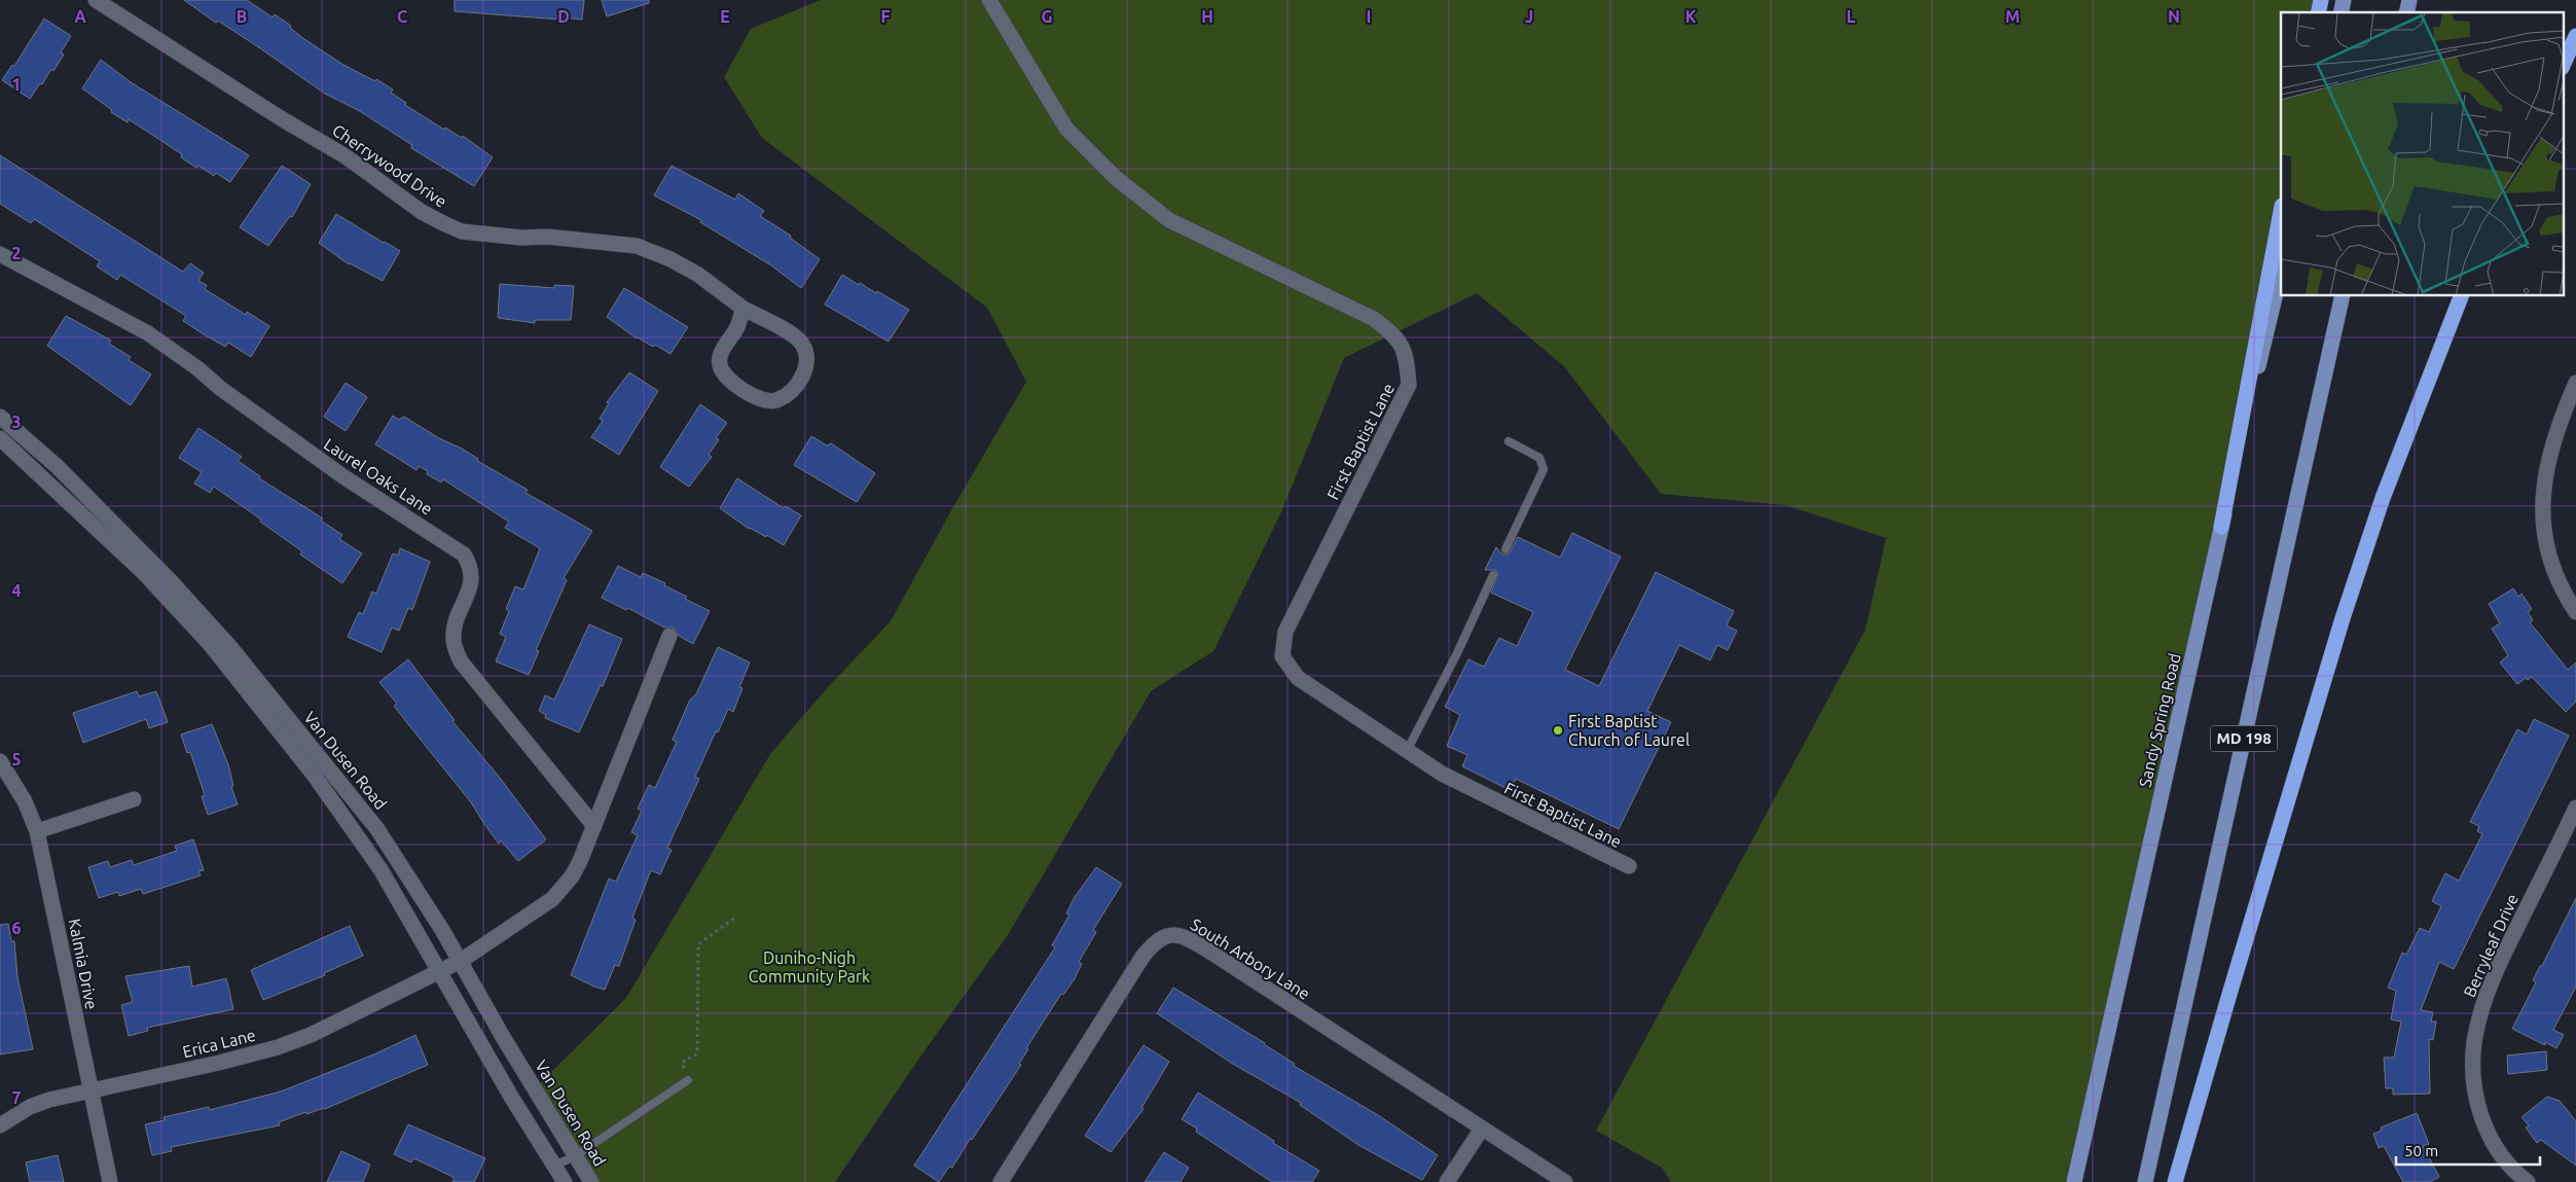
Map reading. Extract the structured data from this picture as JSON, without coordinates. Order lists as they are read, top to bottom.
{
  "streets": {
    "main road": ["Sandy Spring Road", "MD 198"],
    "street": [
      "Cherrywood Drive",
      "First Baptist Lane",
      "Laurel Oaks Lane",
      "Van Dusen Road",
      "Berryleaf Drive",
      "South Arbory Lane",
      "Kalmia Drive",
      "Erica Lane"
    ]
  },
  "crossings": [
    ["Van Dusen Road", "Erica Lane"],
    ["Kalmia Drive", "Erica Lane"]
  ],
  "parks": ["Duniho-Nigh Community Park"],
  "places": ["First Baptist Church of Laurel"],
  "scale_bar": "50 m",
  "grid": {
    "columns": [
      "A",
      "B",
      "C",
      "D",
      "E",
      "F",
      "G",
      "H",
      "I",
      "J",
      "K",
      "L",
      "M",
      "N"
    ],
    "rows": [
      "1",
      "2",
      "3",
      "4",
      "5",
      "6",
      "7"
    ]
  }
}
